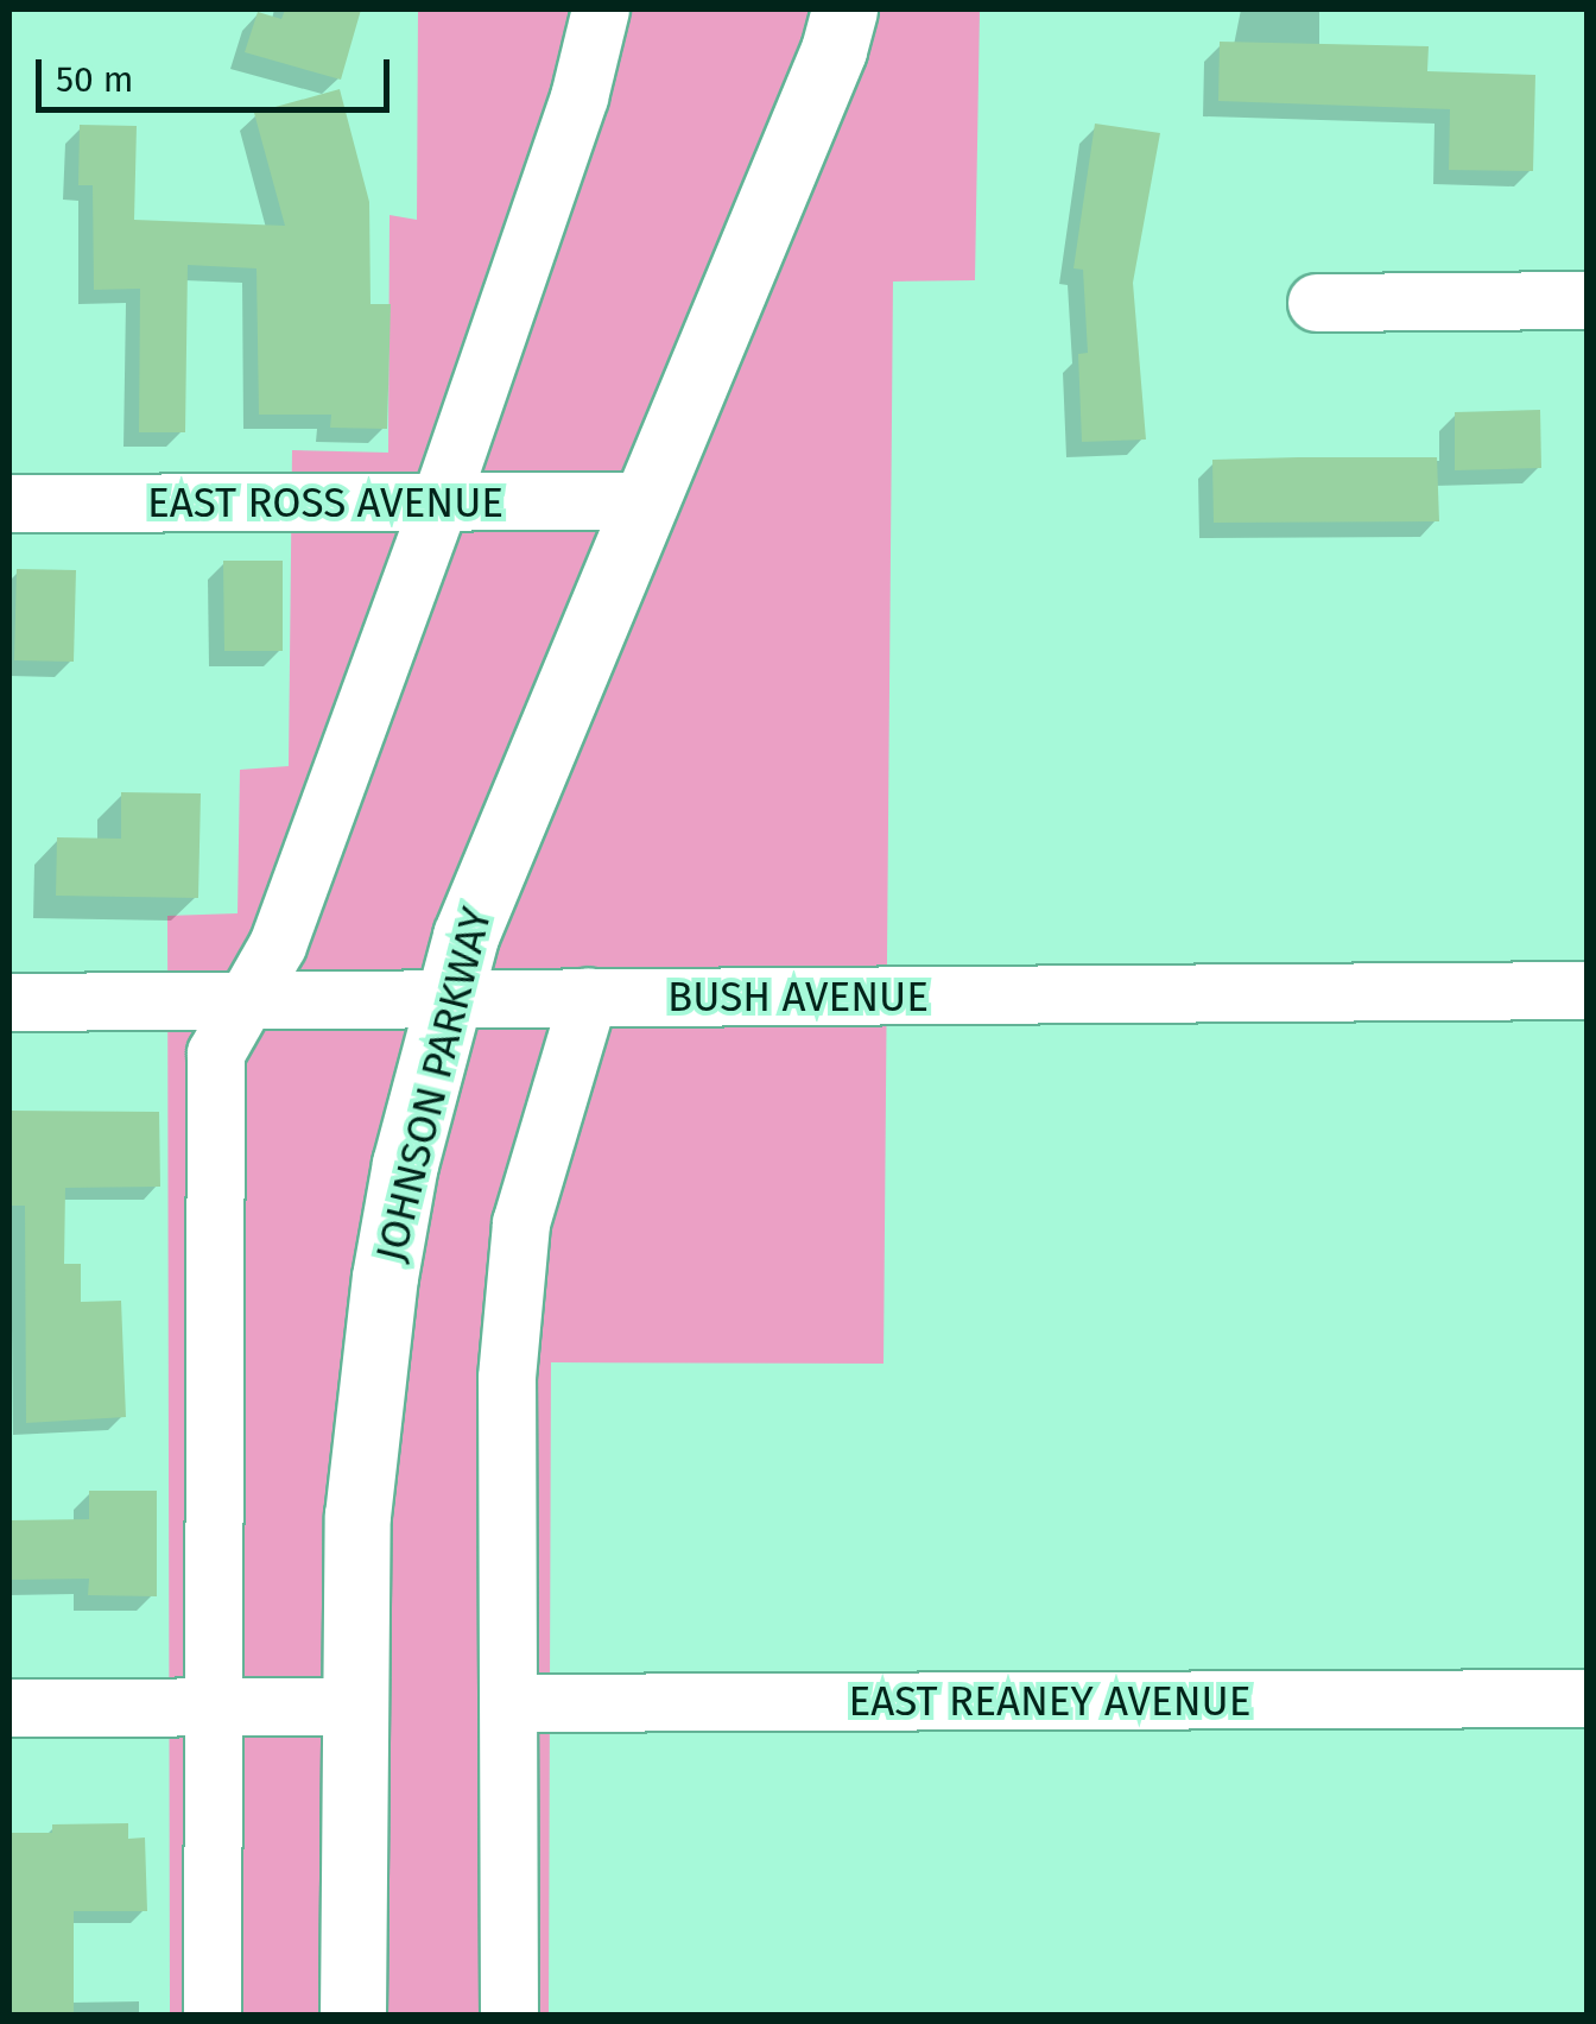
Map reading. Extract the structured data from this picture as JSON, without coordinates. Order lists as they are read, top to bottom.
{
  "streets": {
    "street": [
      "EAST ROSS AVENUE",
      "BUSH AVENUE",
      "JOHNSON PARKWAY",
      "EAST REANEY AVENUE"
    ]
  },
  "crossings": [
    ["EAST ROSS AVENUE", "JOHNSON PARKWAY"],
    ["BUSH AVENUE", "JOHNSON PARKWAY"]
  ],
  "scale_bar": "50 m"
}
